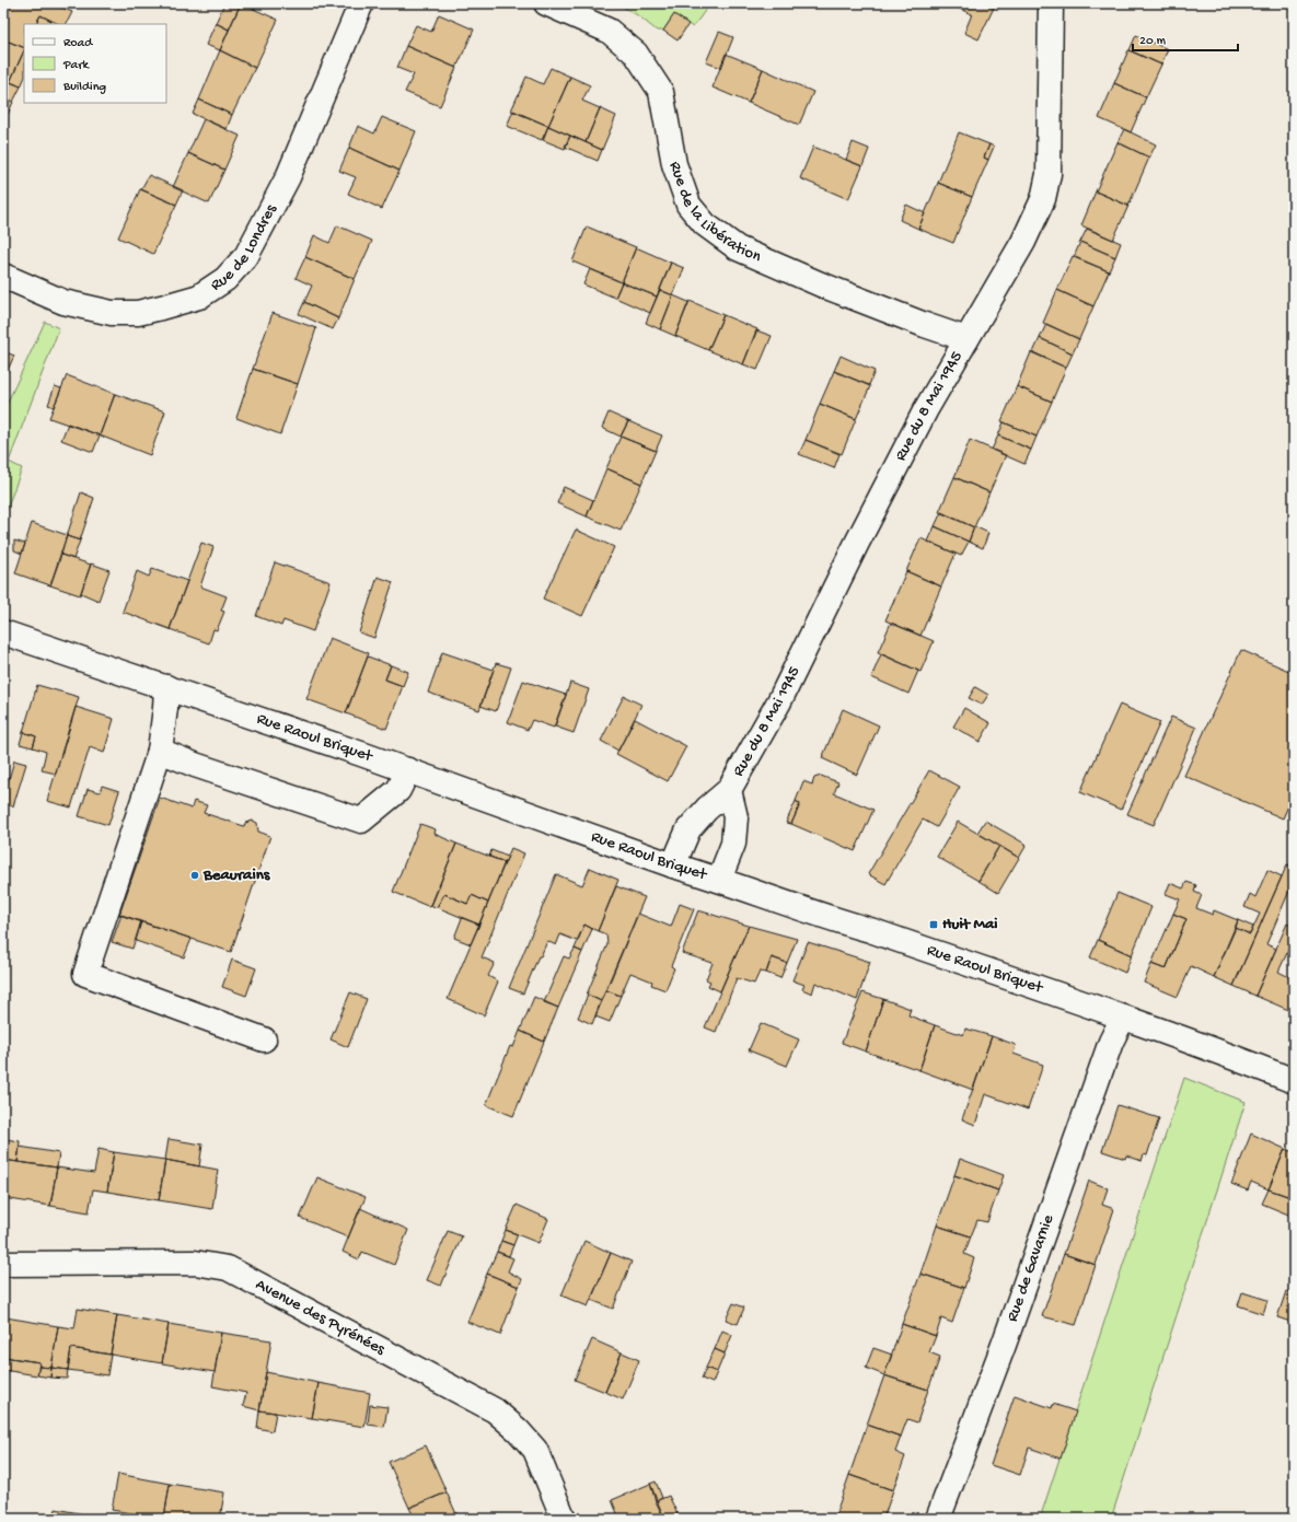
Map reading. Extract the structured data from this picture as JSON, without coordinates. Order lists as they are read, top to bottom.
{
  "streets": {
    "street": [
      "Rue de la Libération",
      "Rue de Londres",
      "Rue du 8 Mai 1945",
      "Rue Raoul Briquet",
      "Rue de Gavarnie",
      "Avenue des Pyrénées"
    ]
  },
  "crossings": [
    ["Rue de la Libération", "Rue du 8 Mai 1945"],
    ["Rue Raoul Briquet", "Rue de Gavarnie"]
  ],
  "places": {
    "other": ["Beaurains"],
    "transit": ["Huit Mai"]
  },
  "legend": ["Road", "Park", "Building"],
  "scale_bar": "20 m"
}
